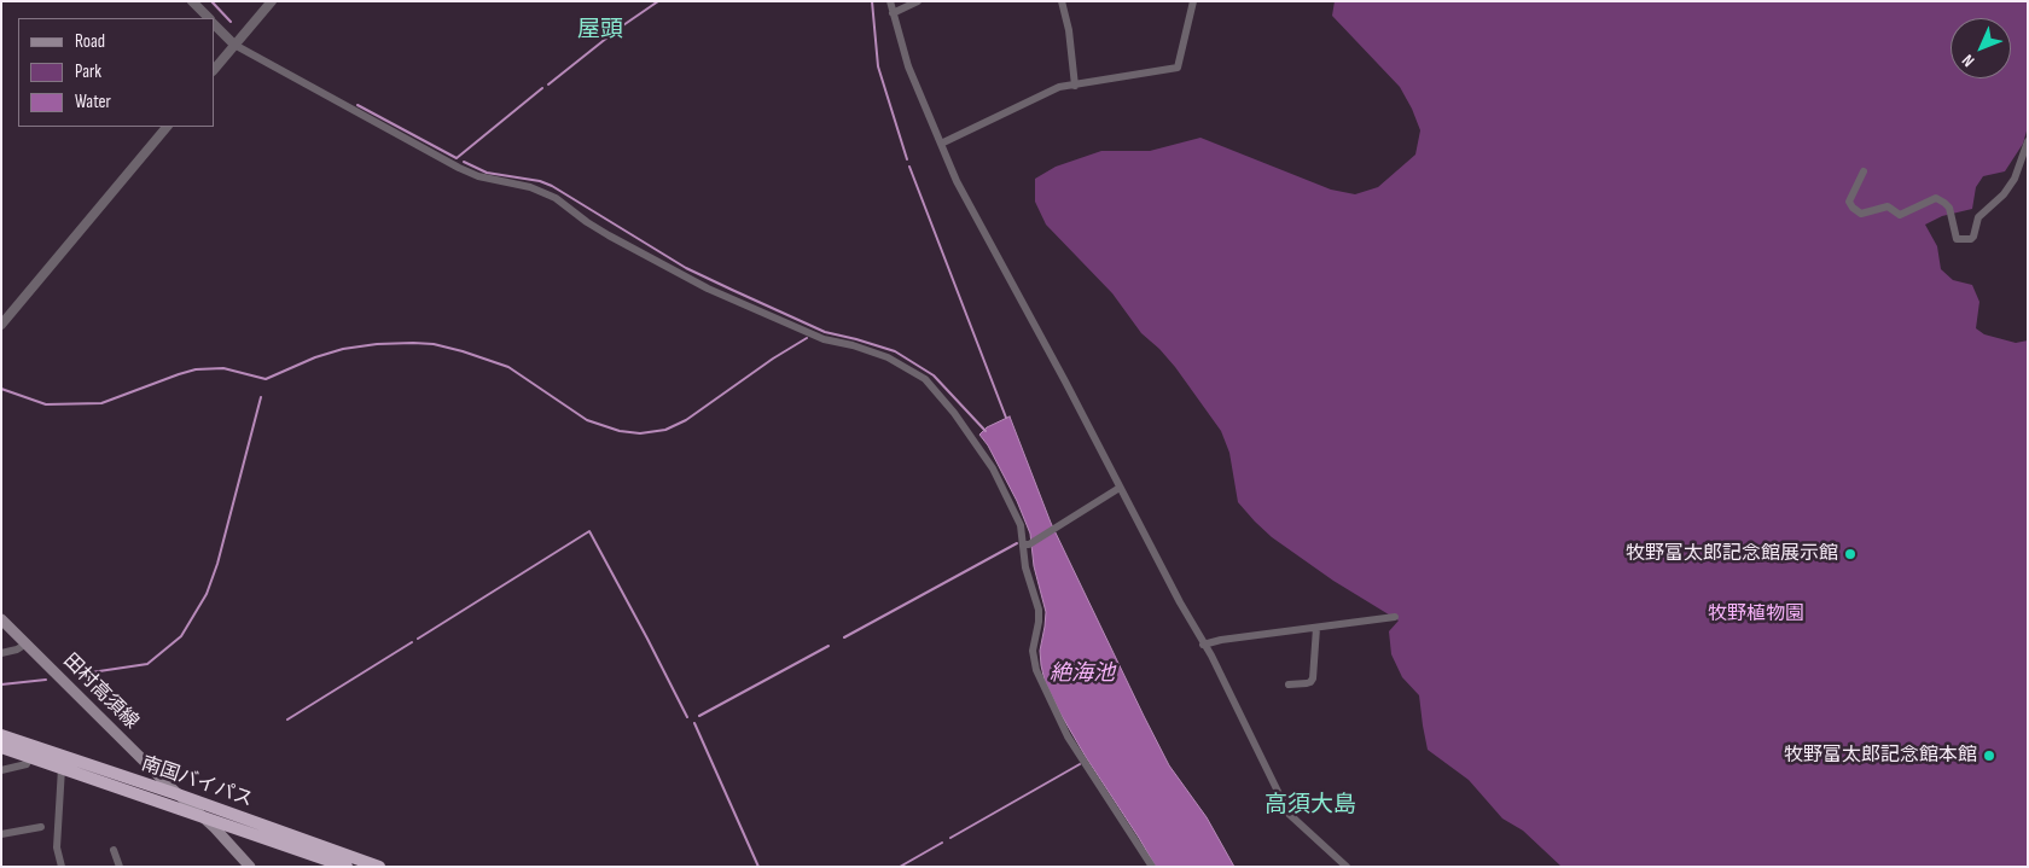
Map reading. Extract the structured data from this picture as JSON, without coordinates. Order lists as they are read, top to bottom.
{
  "streets": {
    "highway": ["南国バイパス"],
    "main road": ["田村高須線"]
  },
  "crossings": [
    ["田村高須線", "南国バイパス"]
  ],
  "districts": ["屋頭", "高須大島"],
  "water": ["絶海池"],
  "parks": ["牧野植物園"],
  "places": ["牧野富太郎記念館展示館", "牧野富太郎記念館本館"],
  "legend": ["Road", "Park", "Water"],
  "north": "bottom left"
}
